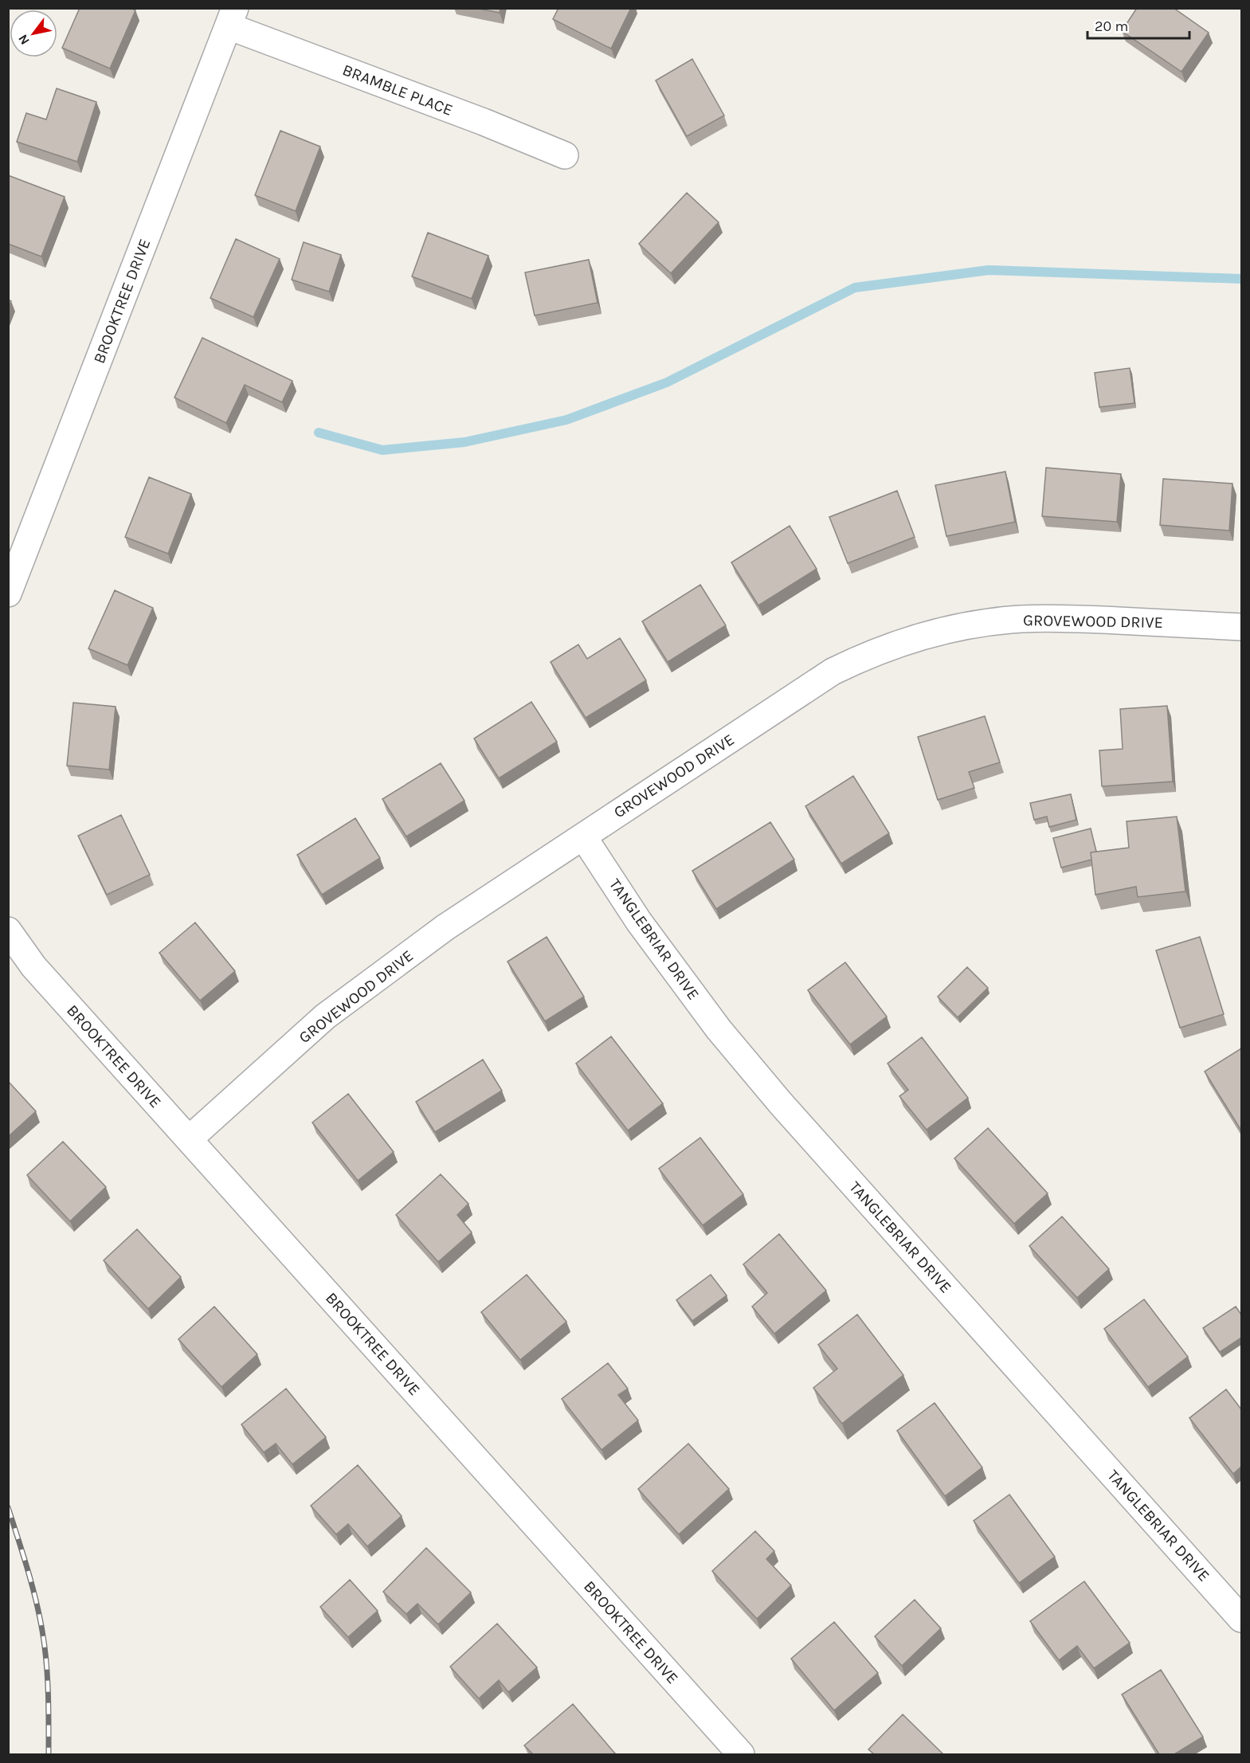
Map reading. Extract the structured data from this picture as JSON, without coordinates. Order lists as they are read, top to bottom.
{
  "streets": {
    "street": [
      "BRAMBLE PLACE",
      "BROOKTREE DRIVE",
      "GROVEWOOD DRIVE",
      "TANGLEBRIAR DRIVE"
    ]
  },
  "crossings": [
    ["BRAMBLE PLACE", "BROOKTREE DRIVE"],
    ["BROOKTREE DRIVE", "GROVEWOOD DRIVE"],
    ["GROVEWOOD DRIVE", "TANGLEBRIAR DRIVE"]
  ],
  "scale_bar": "20 m",
  "north": "bottom left"
}
